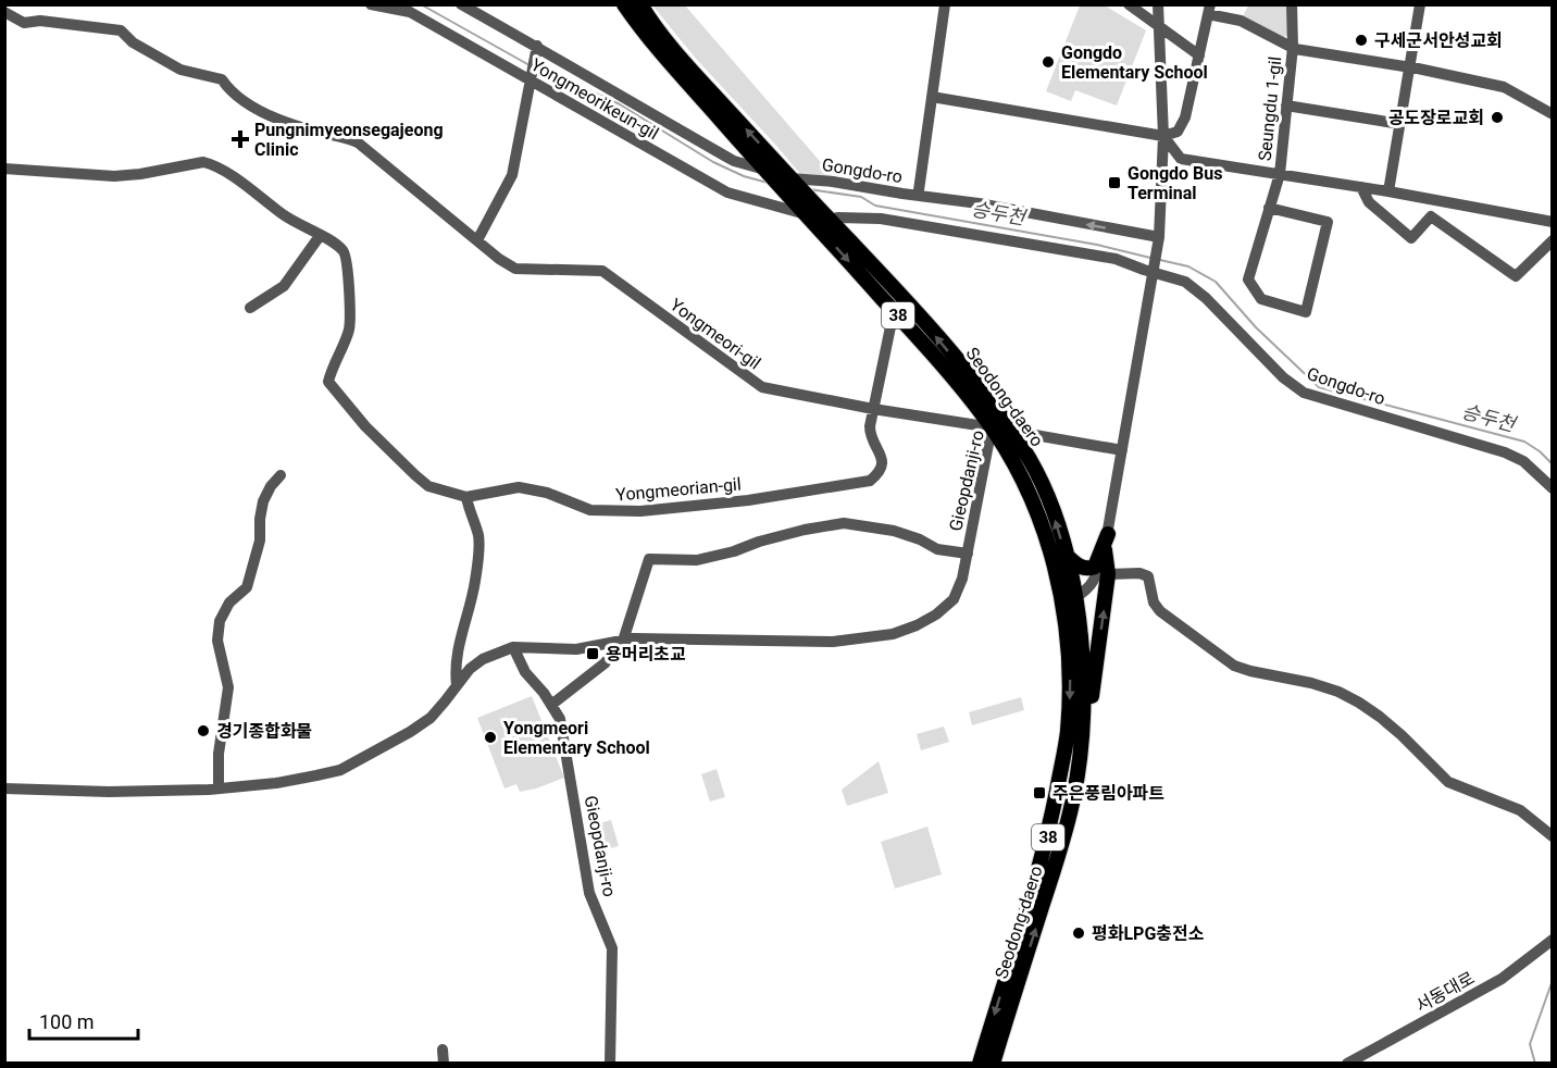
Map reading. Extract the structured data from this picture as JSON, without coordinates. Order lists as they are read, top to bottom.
{
  "streets": {
    "main road": ["38", "Seodong-daero"],
    "street": [
      "Yongmeorikeun-gil",
      "Seungdu 1-gil",
      "Gongdo-ro",
      "Yongmeori-gil",
      "Gieopdanji-ro",
      "Yongmeorian-gil",
      "서동대로"
    ]
  },
  "crossings": [
    ["Yongmeorikeun-gil", "Seodong-daero"],
    ["Gongdo-ro", "Seodong-daero"],
    ["Yongmeori-gil", "Seodong-daero"],
    ["Yongmeori-gil", "Gieopdanji-ro"],
    ["Yongmeori-gil", "Yongmeorian-gil"],
    ["Seodong-daero", "Gieopdanji-ro"],
    ["Seodong-daero", "Yongmeorian-gil"]
  ],
  "water": ["승두천"],
  "places": {
    "other": [
      "구세군서안성교회",
      "Gongdo Elementary School",
      "공도장로교회",
      "경기종합화물",
      "Yongmeori Elementary School",
      "평화LPG충전소"
    ],
    "health": ["Pungnimyeonsegajeong Clinic"],
    "transit": ["Gongdo Bus Terminal", "용머리초교", "주은풍림아파트"]
  },
  "scale_bar": "100 m"
}
